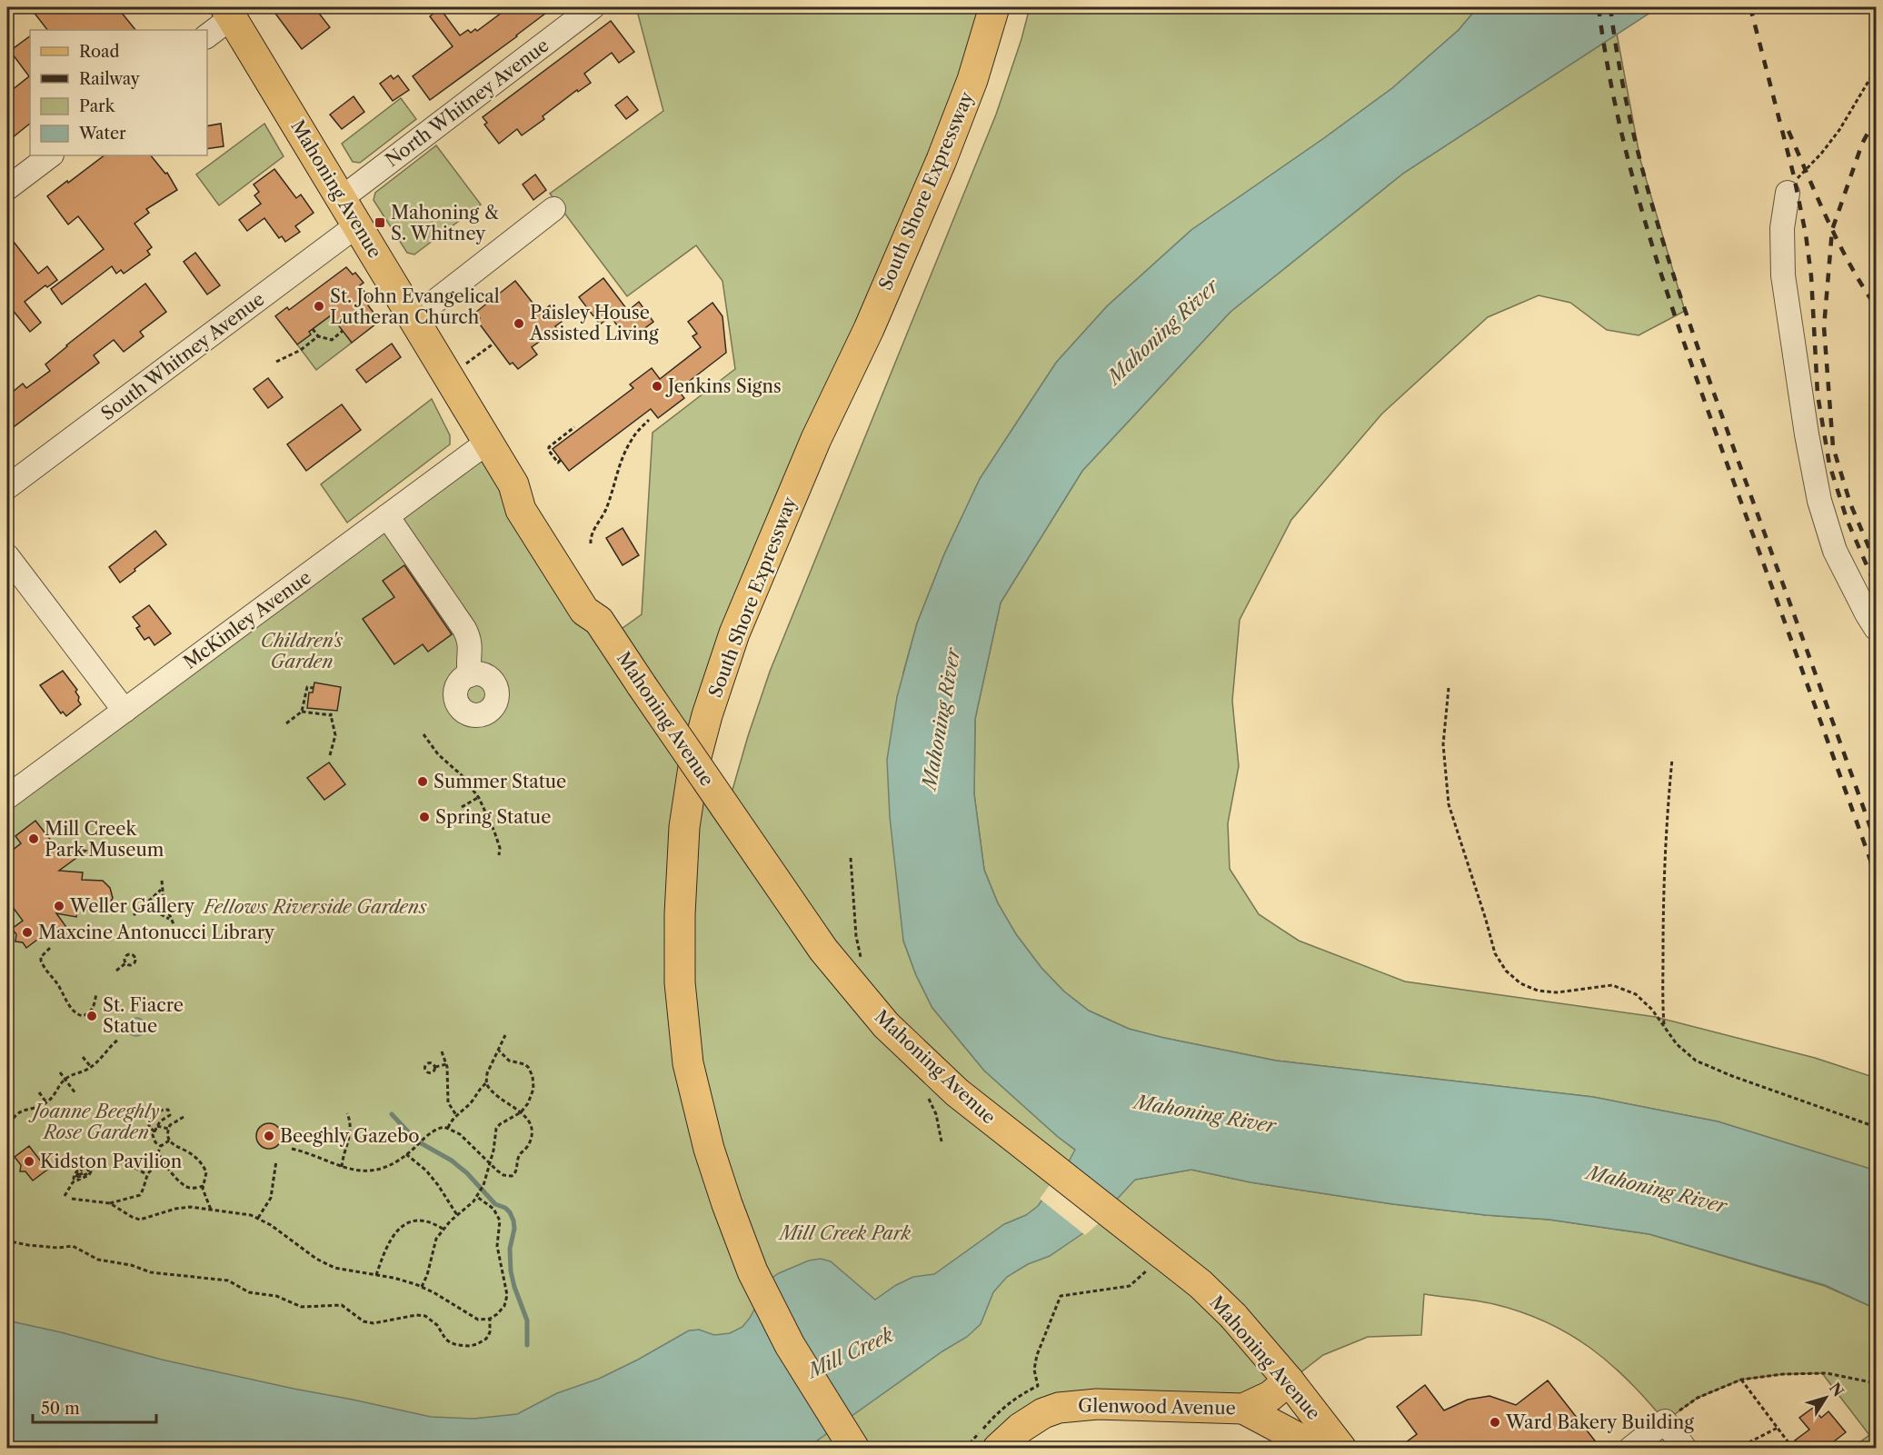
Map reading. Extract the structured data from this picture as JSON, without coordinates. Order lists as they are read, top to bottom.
{
  "streets": {
    "main road": ["Mahoning Avenue", "South Shore Expressway", "Glenwood Avenue"],
    "street": ["North Whitney Avenue", "South Whitney Avenue", "McKinley Avenue"]
  },
  "crossings": [
    ["North Whitney Avenue", "Mahoning Avenue"],
    ["Mahoning Avenue", "South Whitney Avenue"],
    ["Mahoning Avenue", "McKinley Avenue"],
    ["Mahoning Avenue", "Glenwood Avenue"]
  ],
  "water": ["Mahoning River", "Mill Creek"],
  "parks": [
    "Children's Garden",
    "Fellows Riverside Gardens",
    "Joanne Beeghly Rose Garden",
    "Mill Creek Park"
  ],
  "places": {
    "transit": ["Mahoning & S. Whitney"],
    "other": [
      "St. John Evangelical Lutheran Church",
      "Paisley House Assisted Living",
      "Jenkins Signs",
      "Summer Statue",
      "Spring Statue",
      "Mill Creek Park Museum",
      "Weller Gallery",
      "Maxcine Antonucci Library",
      "St. Fiacre Statue",
      "Beeghly Gazebo",
      "Kidston Pavilion",
      "Ward Bakery Building"
    ]
  },
  "legend": [
    "Road",
    "Railway",
    "Park",
    "Water"
  ],
  "scale_bar": "50 m",
  "north": "top right"
}
